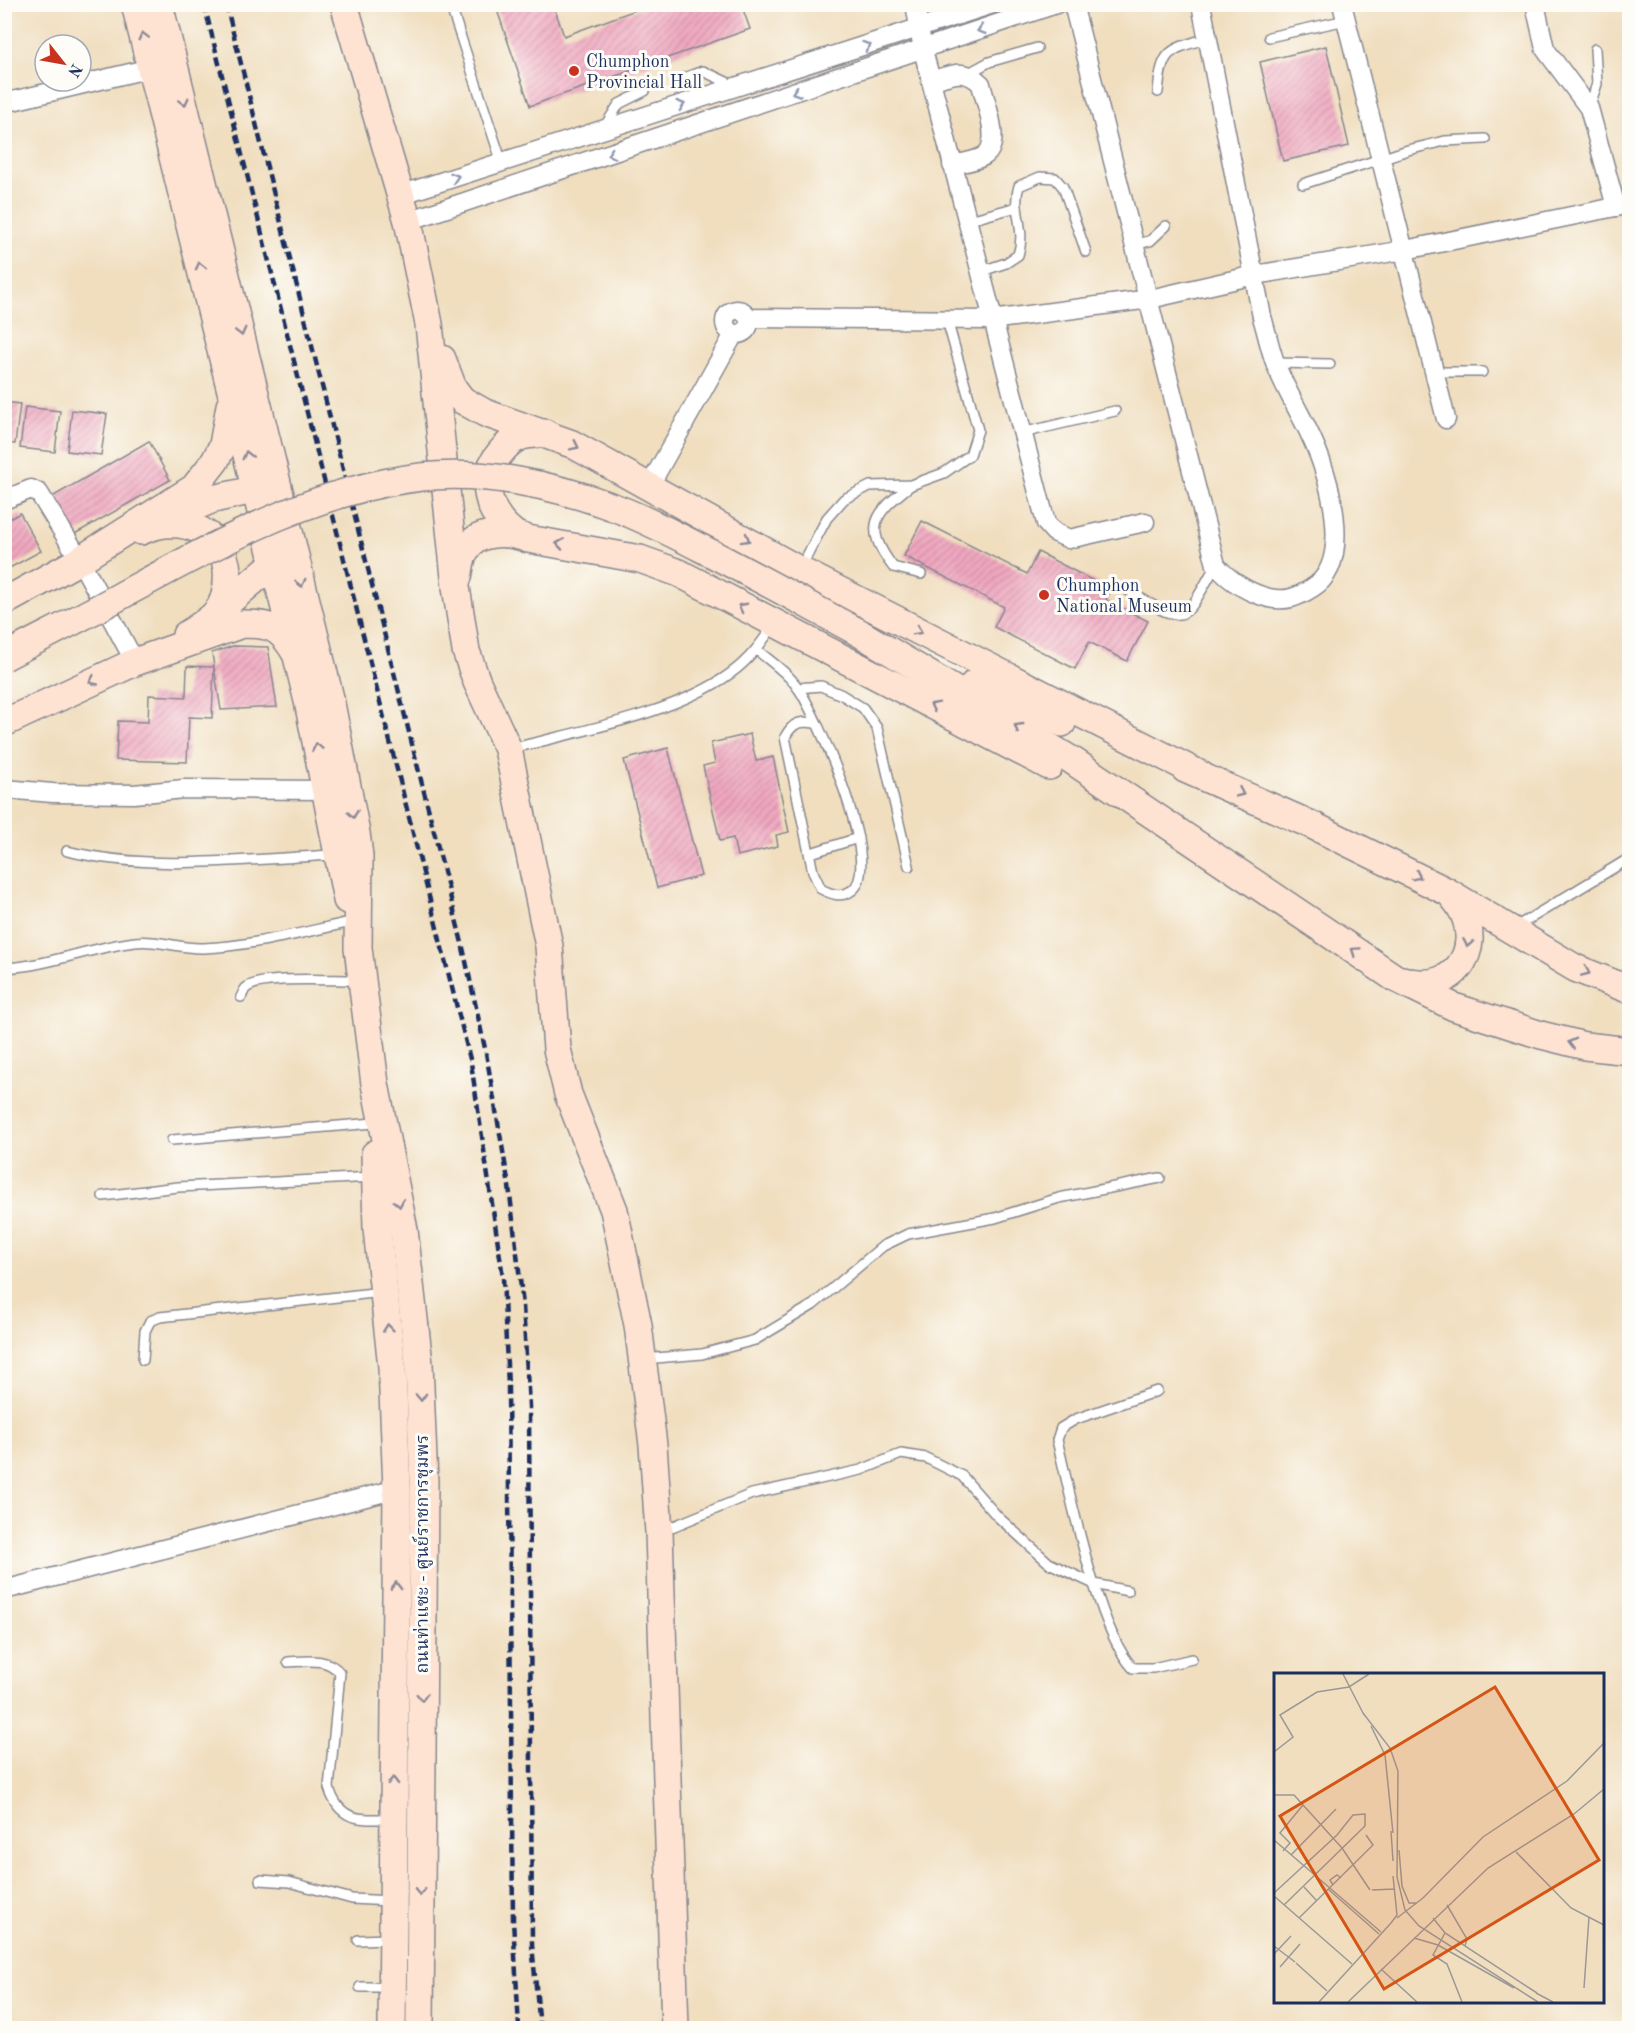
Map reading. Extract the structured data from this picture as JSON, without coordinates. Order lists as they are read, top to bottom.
{
  "streets": {
    "main road": ["ถนนท่าแซะ - ศูนย์ราชการชุมพร"]
  },
  "places": ["Chumphon Provincial Hall", "Chumphon National Museum"],
  "north": "bottom right"
}
